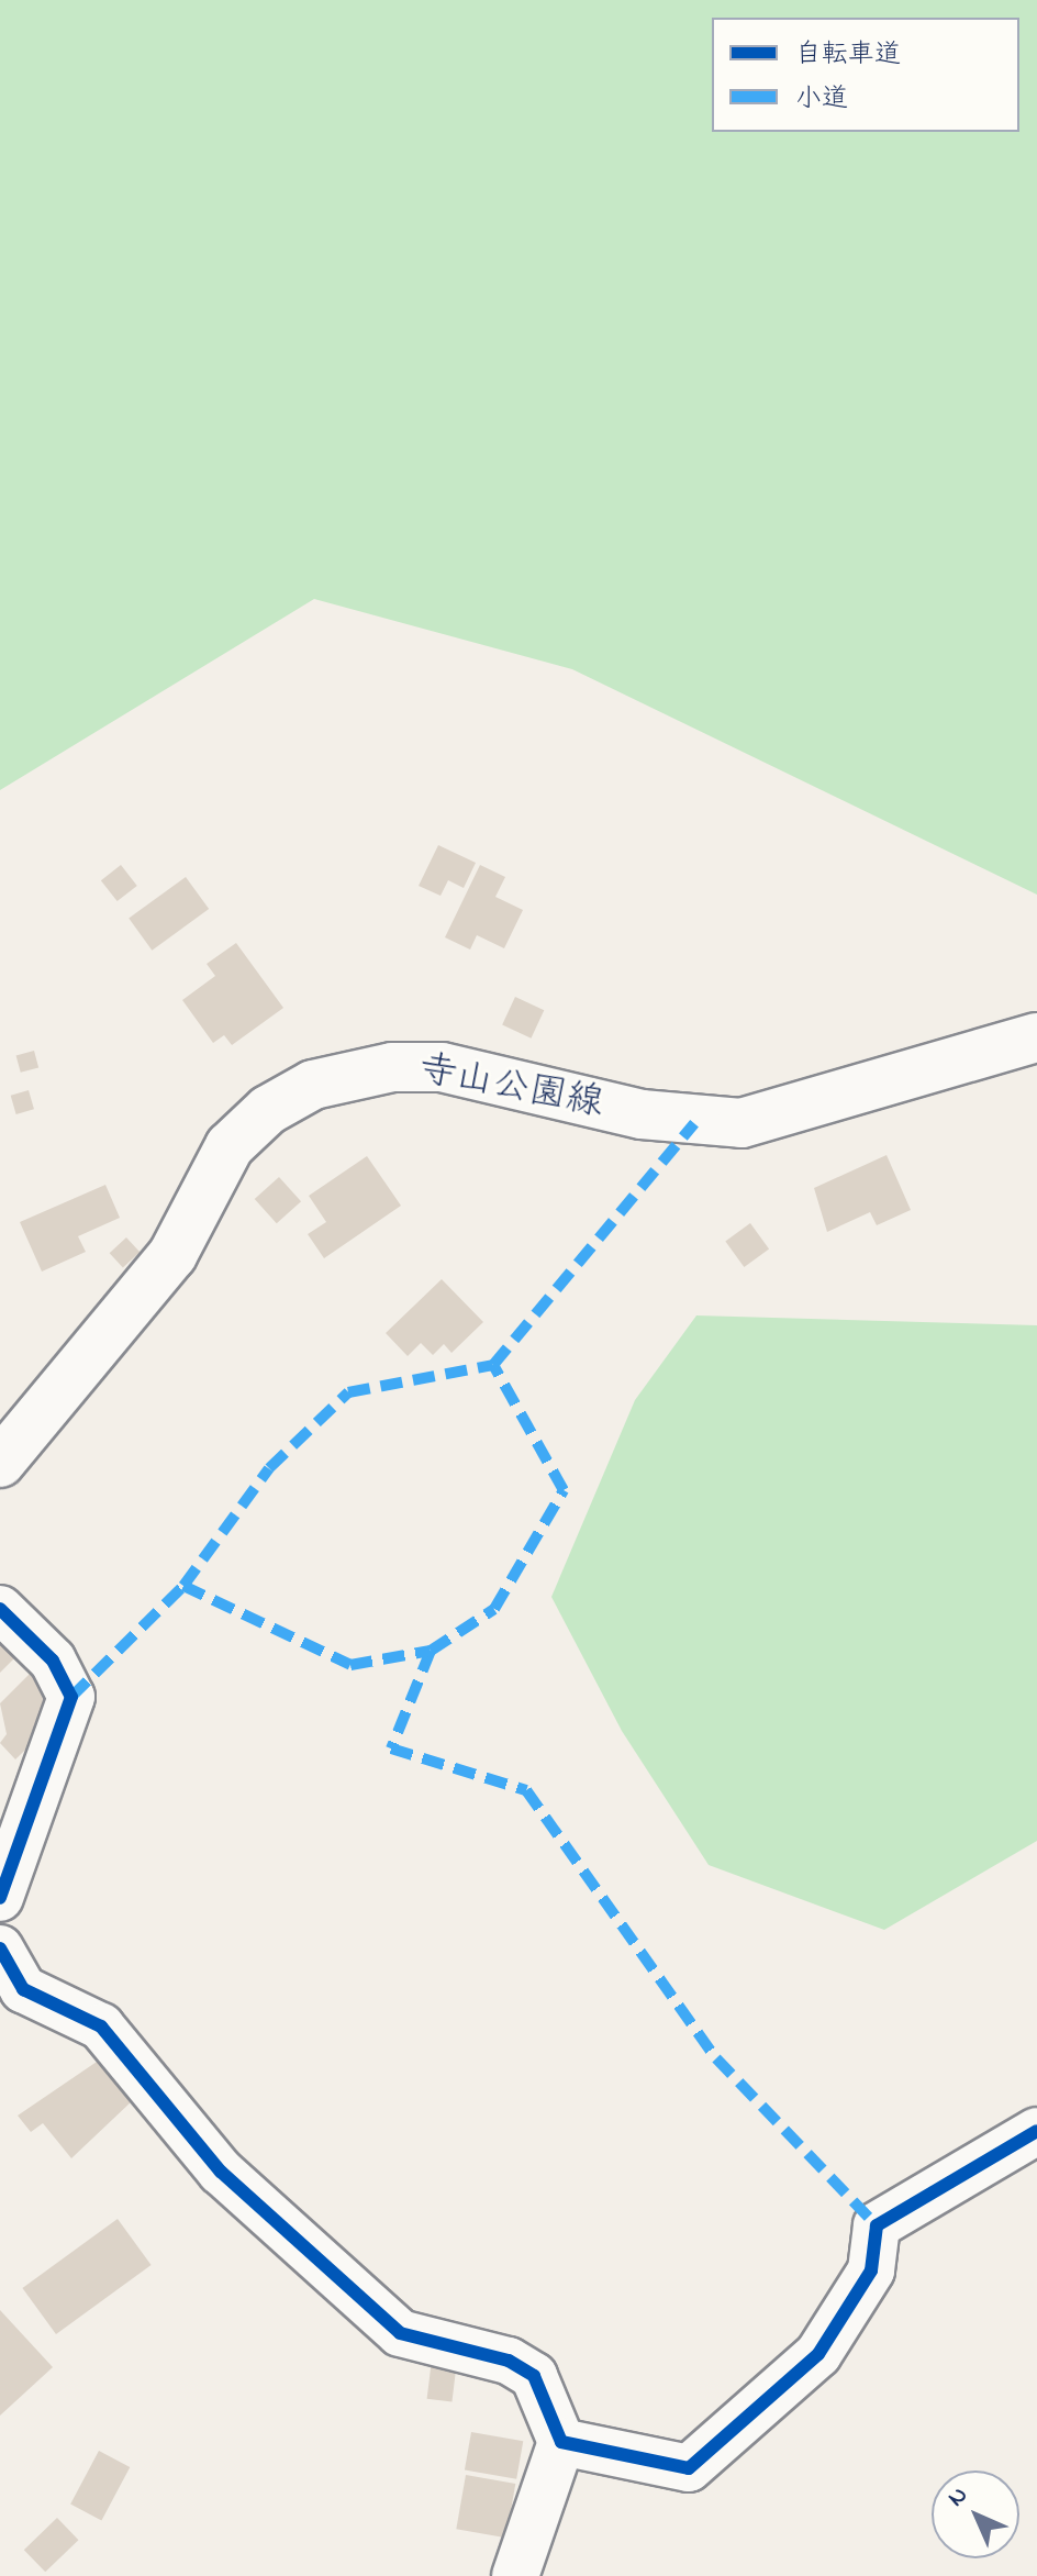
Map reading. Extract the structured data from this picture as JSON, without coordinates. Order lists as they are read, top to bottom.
{
  "streets": {
    "main road": ["寺山公園線"]
  },
  "legend": ["自転車道", "小道"],
  "north": "top left"
}
